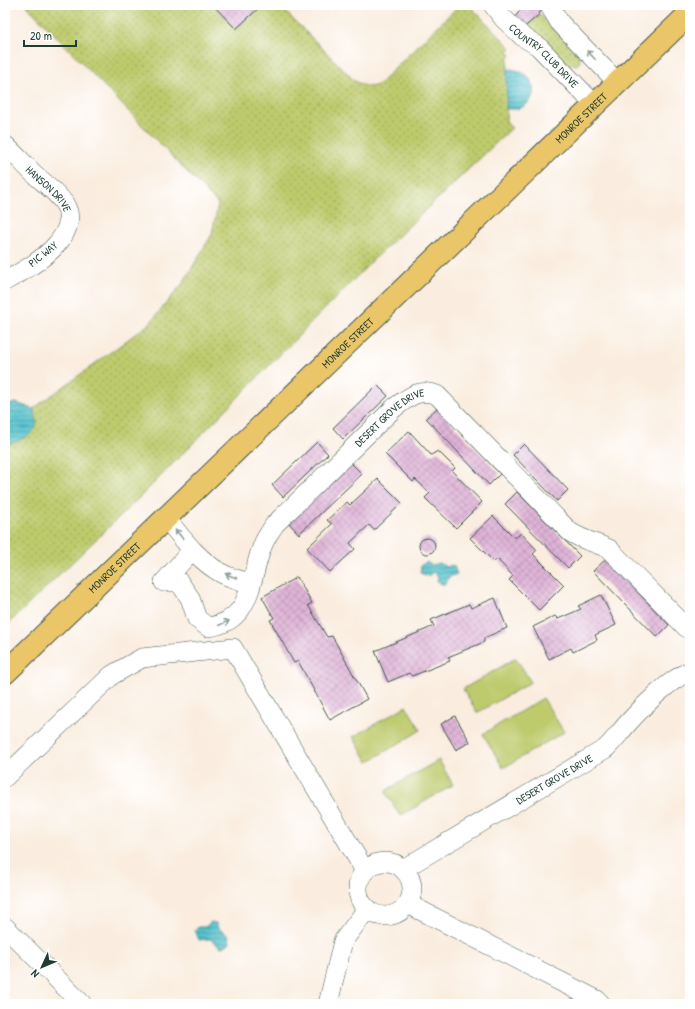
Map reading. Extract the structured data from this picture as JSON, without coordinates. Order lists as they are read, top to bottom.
{
  "streets": {
    "main road": ["MONROE STREET"],
    "street": [
      "COUNTRY CLUB DRIVE",
      "HANSON DRIVE",
      "PIC WAY",
      "DESERT GROVE DRIVE"
    ]
  },
  "crossings": [
    ["COUNTRY CLUB DRIVE", "MONROE STREET"],
    ["HANSON DRIVE", "PIC WAY"]
  ],
  "scale_bar": "20 m",
  "north": "bottom left"
}
